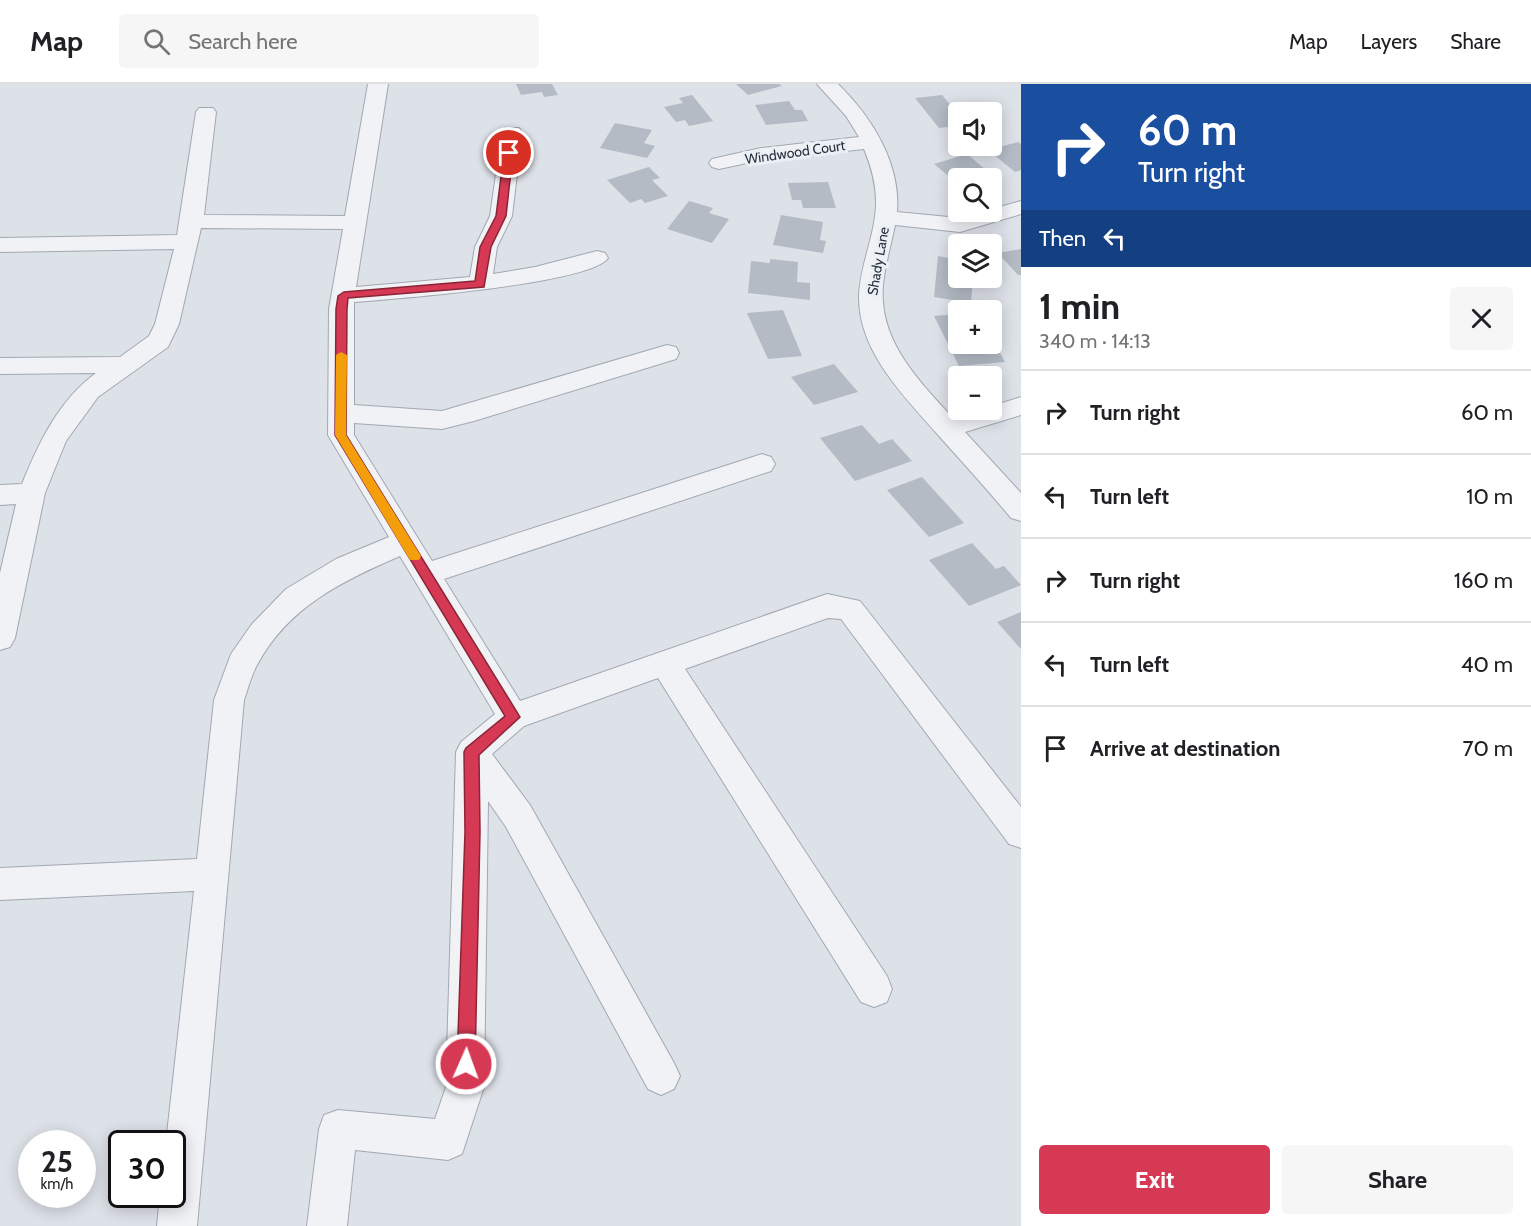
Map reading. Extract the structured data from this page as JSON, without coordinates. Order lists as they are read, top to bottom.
{
  "streets": {
    "street": ["Windwood Court", "Shady Lane"]
  },
  "crossings": [
    ["Windwood Court", "Shady Lane"]
  ],
  "page": {
    "header": "Map",
    "search": "Search here",
    "nav": ["Map", "Layers", "Share"],
    "turn": ["60 m", "Turn right"],
    "map_buttons": ["+", "−"],
    "then": "Then",
    "heading": ["1 min", "340 m · 14:13"],
    "list": [
      {
        "name": "Turn right",
        "value": "60 m"
      },
      {
        "name": "Turn left",
        "value": "10 m"
      },
      {
        "name": "Turn right",
        "value": "160 m"
      },
      {
        "name": "Turn left",
        "value": "40 m"
      },
      {
        "name": "Arrive at destination",
        "value": "70 m"
      }
    ],
    "speed": "25 km/h",
    "limit": "30",
    "buttons": ["Exit", "Share"]
  }
}
